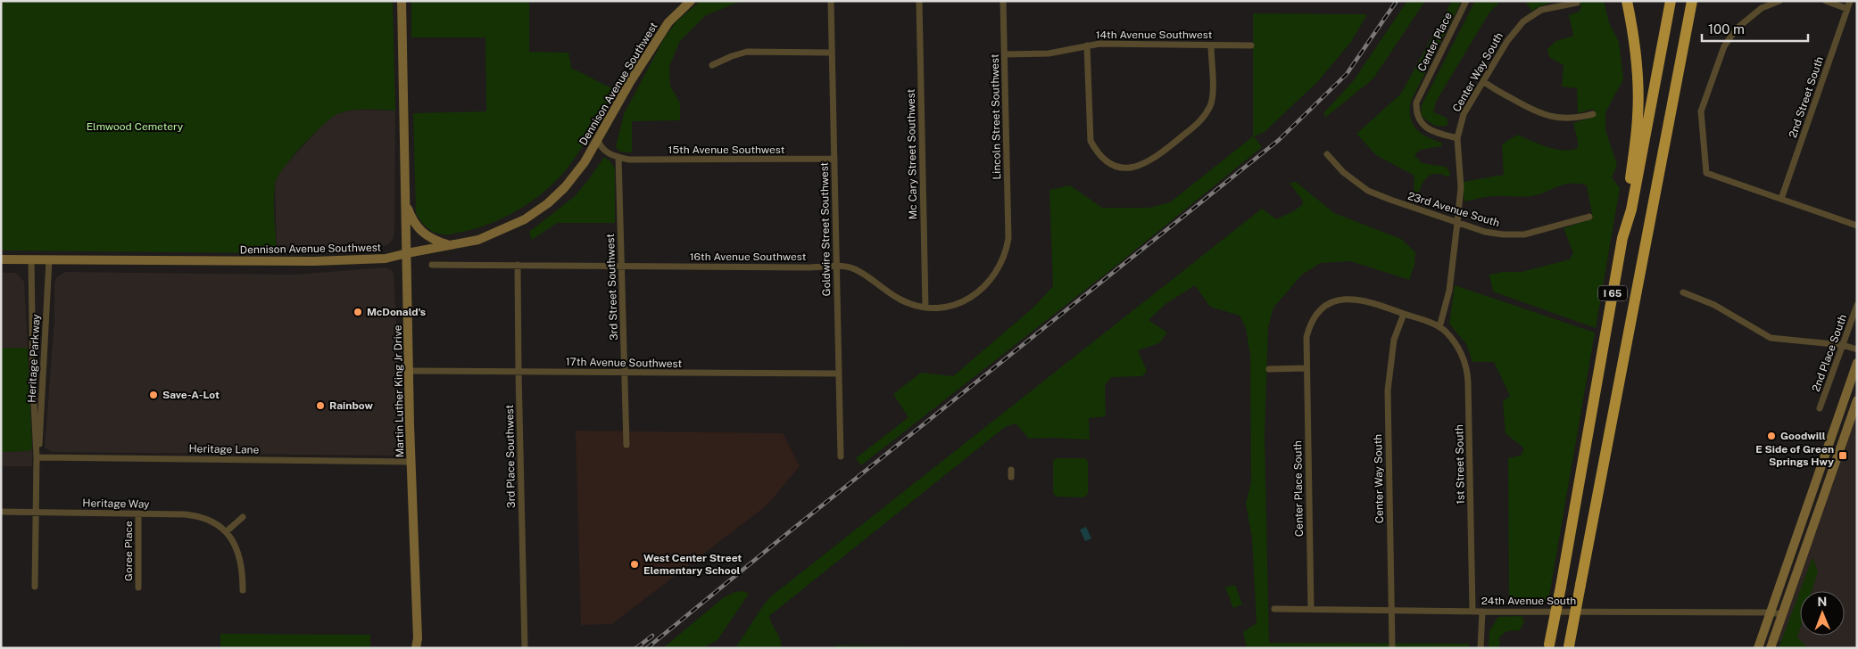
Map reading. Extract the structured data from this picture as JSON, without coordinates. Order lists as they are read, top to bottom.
{
  "streets": {
    "highway": ["I 65"],
    "main road": ["Dennison Avenue Southwest", "Martin Luther King Jr Drive"],
    "street": [
      "14th Avenue Southwest",
      "Center Place",
      "Center Way South",
      "2nd Street South",
      "Lincoln Street Southwest",
      "15th Avenue Southwest",
      "Mc Cary Street Southwest",
      "23rd Avenue South",
      "Goldwire Street Southwest",
      "16th Avenue Southwest",
      "3rd Street Southwest",
      "2nd Place South",
      "Heritage Parkway",
      "17th Avenue Southwest",
      "Heritage Lane",
      "3rd Place Southwest",
      "1st Street South",
      "Center Place South",
      "Heritage Way",
      "Goree Place",
      "24th Avenue South"
    ]
  },
  "crossings": [
    ["14th Avenue Southwest", "Lincoln Street Southwest"],
    ["Center Place", "Center Way South"],
    ["Center Way South", "23rd Avenue South"],
    ["Center Way South", "1st Street South"],
    ["Center Way South", "Center Place South"],
    ["Center Way South", "24th Avenue South"],
    ["Dennison Avenue Southwest", "Heritage Parkway"],
    ["Dennison Avenue Southwest", "Martin Luther King Jr Drive"],
    ["Lincoln Street Southwest", "16th Avenue Southwest"],
    ["15th Avenue Southwest", "Goldwire Street Southwest"],
    ["15th Avenue Southwest", "3rd Street Southwest"],
    ["Mc Cary Street Southwest", "16th Avenue Southwest"],
    ["Goldwire Street Southwest", "16th Avenue Southwest"],
    ["Goldwire Street Southwest", "17th Avenue Southwest"],
    ["16th Avenue Southwest", "3rd Street Southwest"],
    ["16th Avenue Southwest", "3rd Place Southwest"],
    ["3rd Street Southwest", "17th Avenue Southwest"],
    ["Heritage Parkway", "Heritage Lane"],
    ["Heritage Parkway", "Heritage Way"],
    ["17th Avenue Southwest", "Martin Luther King Jr Drive"],
    ["17th Avenue Southwest", "3rd Place Southwest"],
    ["Martin Luther King Jr Drive", "Heritage Lane"],
    ["1st Street South", "Center Place South"],
    ["1st Street South", "24th Avenue South"],
    ["Center Place South", "24th Avenue South"],
    ["Heritage Way", "Goree Place"]
  ],
  "parks": ["Elmwood Cemetery"],
  "places": {
    "other": [
      "McDonald's",
      "Save-A-Lot",
      "Rainbow",
      "Goodwill",
      "West Center Street Elementary School"
    ],
    "transit": ["E Side of Green Springs Hwy"]
  },
  "scale_bar": "100 m",
  "north": "top"
}
